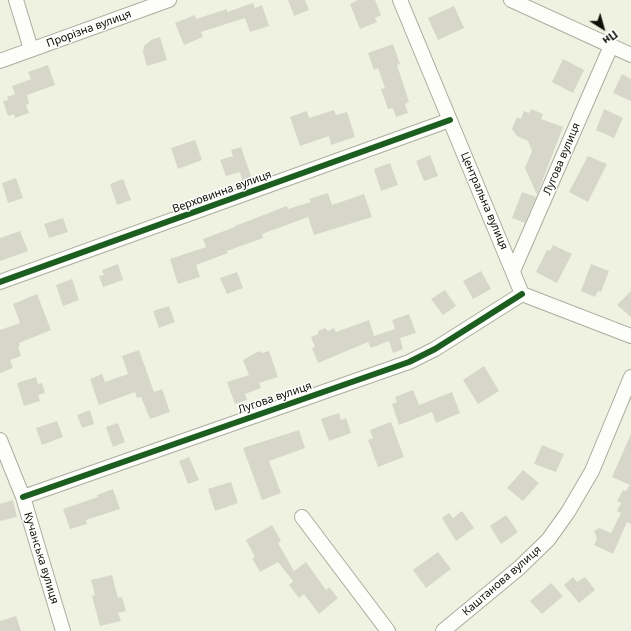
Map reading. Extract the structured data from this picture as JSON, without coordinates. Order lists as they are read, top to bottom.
{
  "streets": {
    "street": [
      "Прорізна вулиця",
      "Лугова вулиця",
      "Верховинна вулиця",
      "Центральна вулиця",
      "Кучанська вулиця",
      "Каштанова вулиця"
    ]
  },
  "crossings": [
    ["Лугова вулиця", "Центральна вулиця"],
    ["Лугова вулиця", "Кучанська вулиця"],
    ["Верховинна вулиця", "Центральна вулиця"]
  ],
  "north": "bottom right"
}
